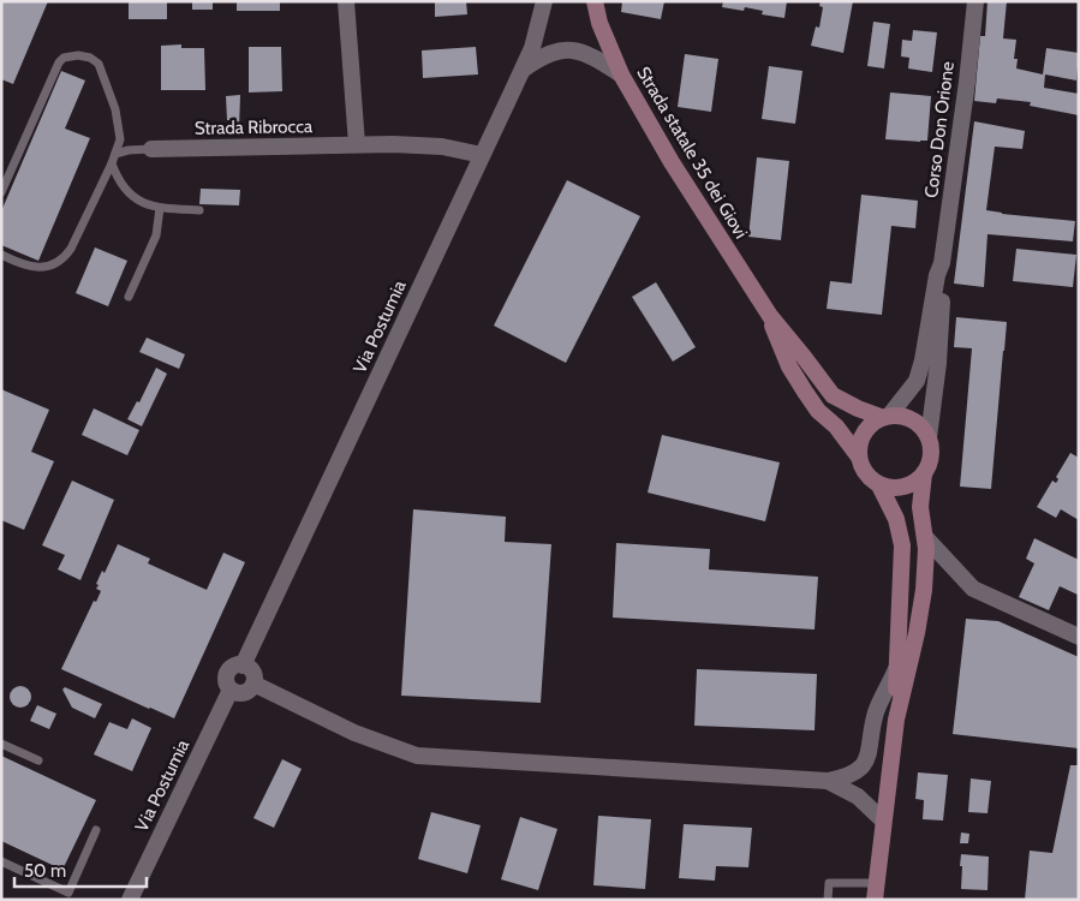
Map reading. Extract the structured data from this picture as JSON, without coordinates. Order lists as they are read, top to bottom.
{
  "streets": {
    "main road": ["Strada statale 35 dei Giovi"],
    "street": ["Strada Ribrocca", "Corso Don Orione", "Via Postumia"]
  },
  "crossings": [
    ["Strada Ribrocca", "Via Postumia"],
    ["Corso Don Orione", "Strada statale 35 dei Giovi"]
  ],
  "scale_bar": "50 m"
}
